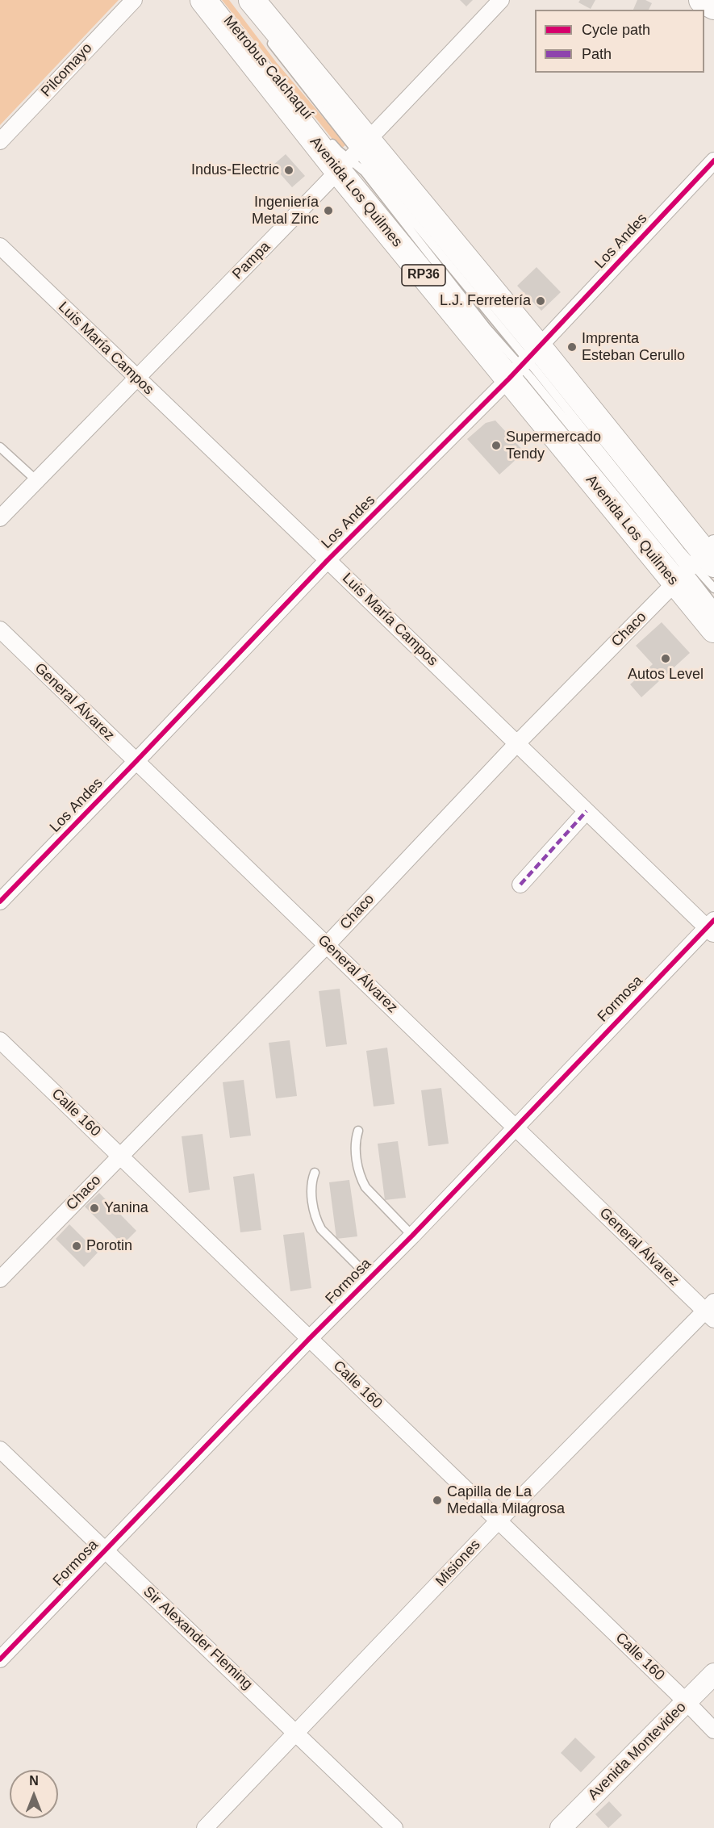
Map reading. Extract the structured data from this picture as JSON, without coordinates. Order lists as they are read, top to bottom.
{
  "streets": {
    "main road": ["Avenida Los Quilmes", "RP36"],
    "street": [
      "Pilcomayo",
      "Los Andes",
      "Pampa",
      "Luis María Campos",
      "Chaco",
      "General Álvarez",
      "Formosa",
      "Calle 160",
      "Misiones",
      "Sir Alexander Fleming",
      "Avenida Montevideo"
    ],
    "lane": ["Metrobus Calchaquí"]
  },
  "crossings": [
    ["Metrobus Calchaquí", "Avenida Los Quilmes"],
    ["Metrobus Calchaquí", "Pampa"],
    ["Avenida Los Quilmes", "Los Andes"],
    ["Avenida Los Quilmes", "Pampa"],
    ["Avenida Los Quilmes", "Chaco"],
    ["Los Andes", "Luis María Campos"],
    ["Los Andes", "General Álvarez"],
    ["Pampa", "Luis María Campos"],
    ["Luis María Campos", "Chaco"],
    ["Luis María Campos", "Formosa"],
    ["Chaco", "General Álvarez"],
    ["Chaco", "Calle 160"],
    ["General Álvarez", "Formosa"],
    ["General Álvarez", "Misiones"],
    ["Formosa", "Calle 160"],
    ["Formosa", "Sir Alexander Fleming"],
    ["Calle 160", "Misiones"],
    ["Calle 160", "Avenida Montevideo"],
    ["Misiones", "Sir Alexander Fleming"]
  ],
  "places": [
    "Indus-Electric",
    "Ingeniería Metal Zinc",
    "L.J. Ferretería",
    "Imprenta Esteban Cerullo",
    "Supermercado Tendy",
    "Autos Level",
    "Yanina",
    "Porotin",
    "Capilla de La Medalla Milagrosa"
  ],
  "legend": ["Cycle path", "Path"],
  "north": "top"
}
